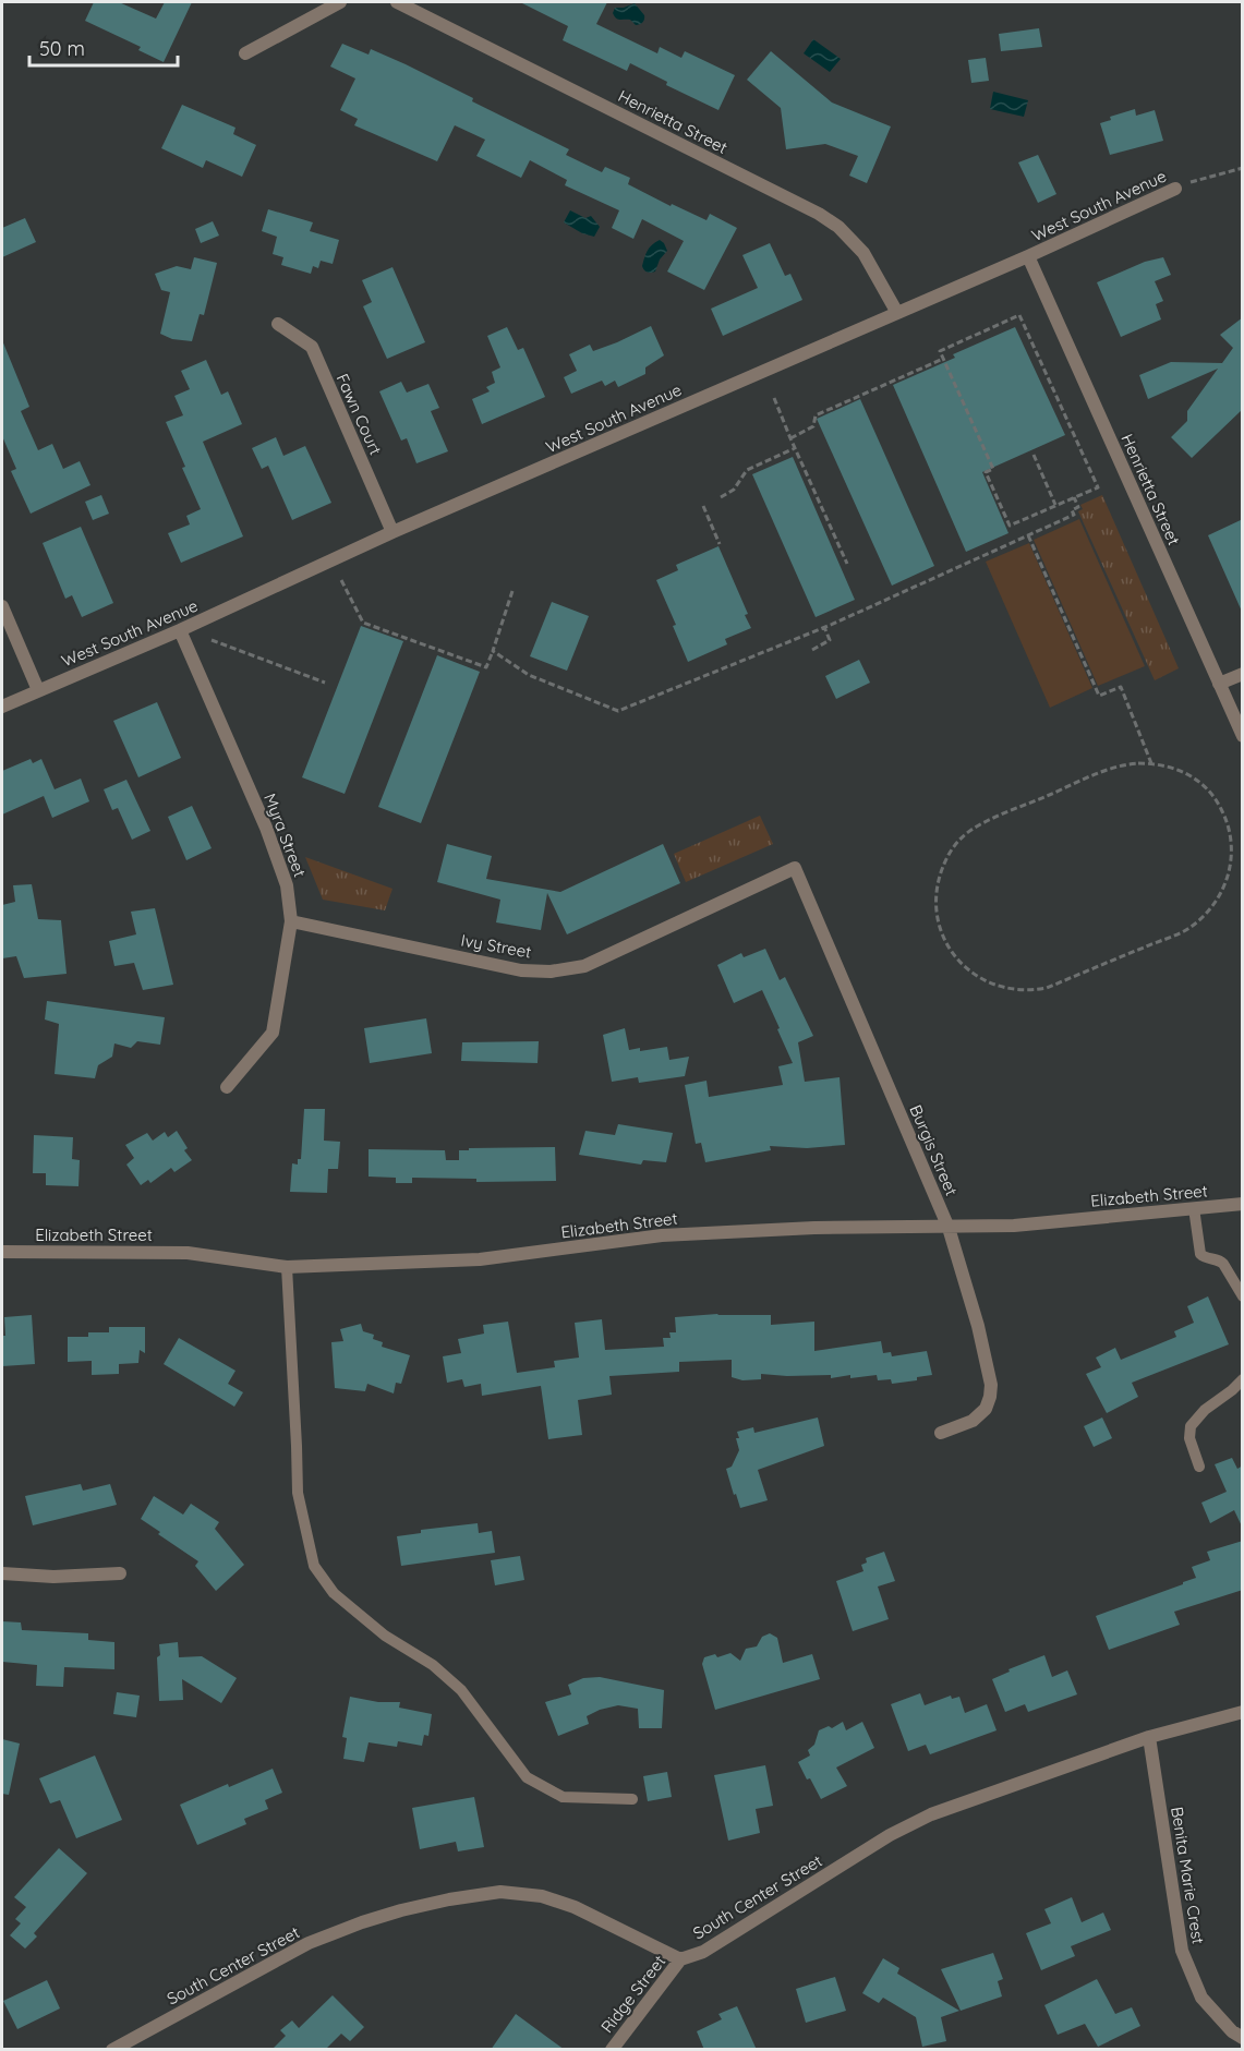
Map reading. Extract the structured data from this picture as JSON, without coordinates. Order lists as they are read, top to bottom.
{
  "streets": {
    "street": [
      "Henrietta Street",
      "West South Avenue",
      "Fawn Court",
      "Myra Street",
      "Ivy Street",
      "Burgis Street",
      "Elizabeth Street",
      "Benita Marie Crest",
      "South Center Street",
      "Ridge Street"
    ]
  },
  "crossings": [
    ["Henrietta Street", "West South Avenue"],
    ["West South Avenue", "Fawn Court"],
    ["West South Avenue", "Myra Street"],
    ["Myra Street", "Ivy Street"],
    ["Ivy Street", "Burgis Street"],
    ["Burgis Street", "Elizabeth Street"],
    ["Benita Marie Crest", "South Center Street"],
    ["South Center Street", "Ridge Street"]
  ],
  "scale_bar": "50 m"
}
